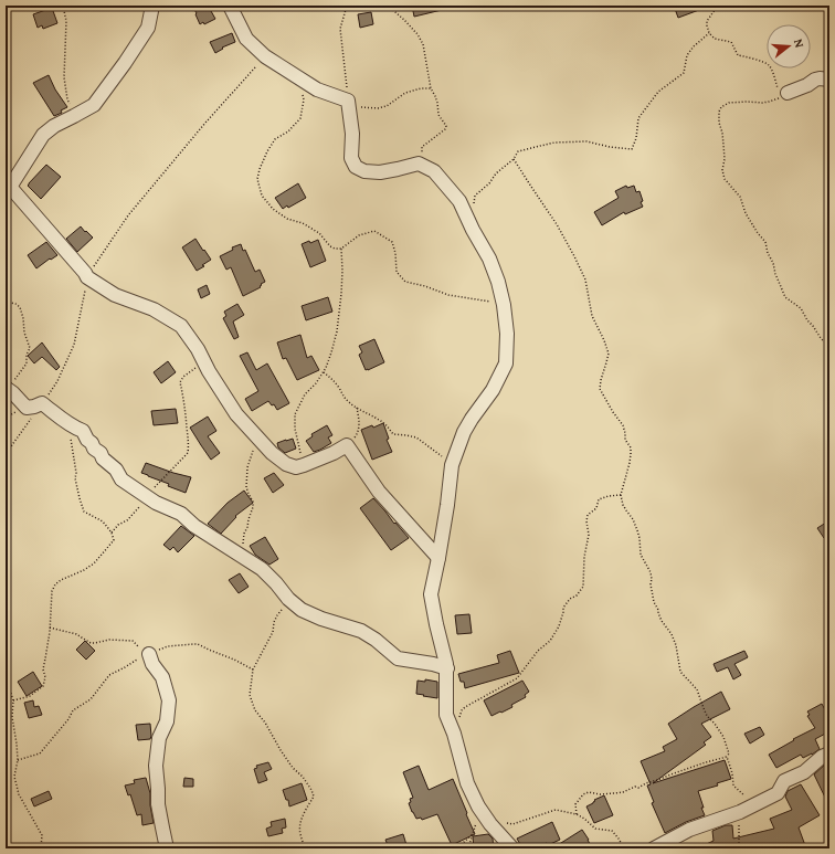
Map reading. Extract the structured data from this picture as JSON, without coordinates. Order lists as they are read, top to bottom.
{
  "north": "right"
}
